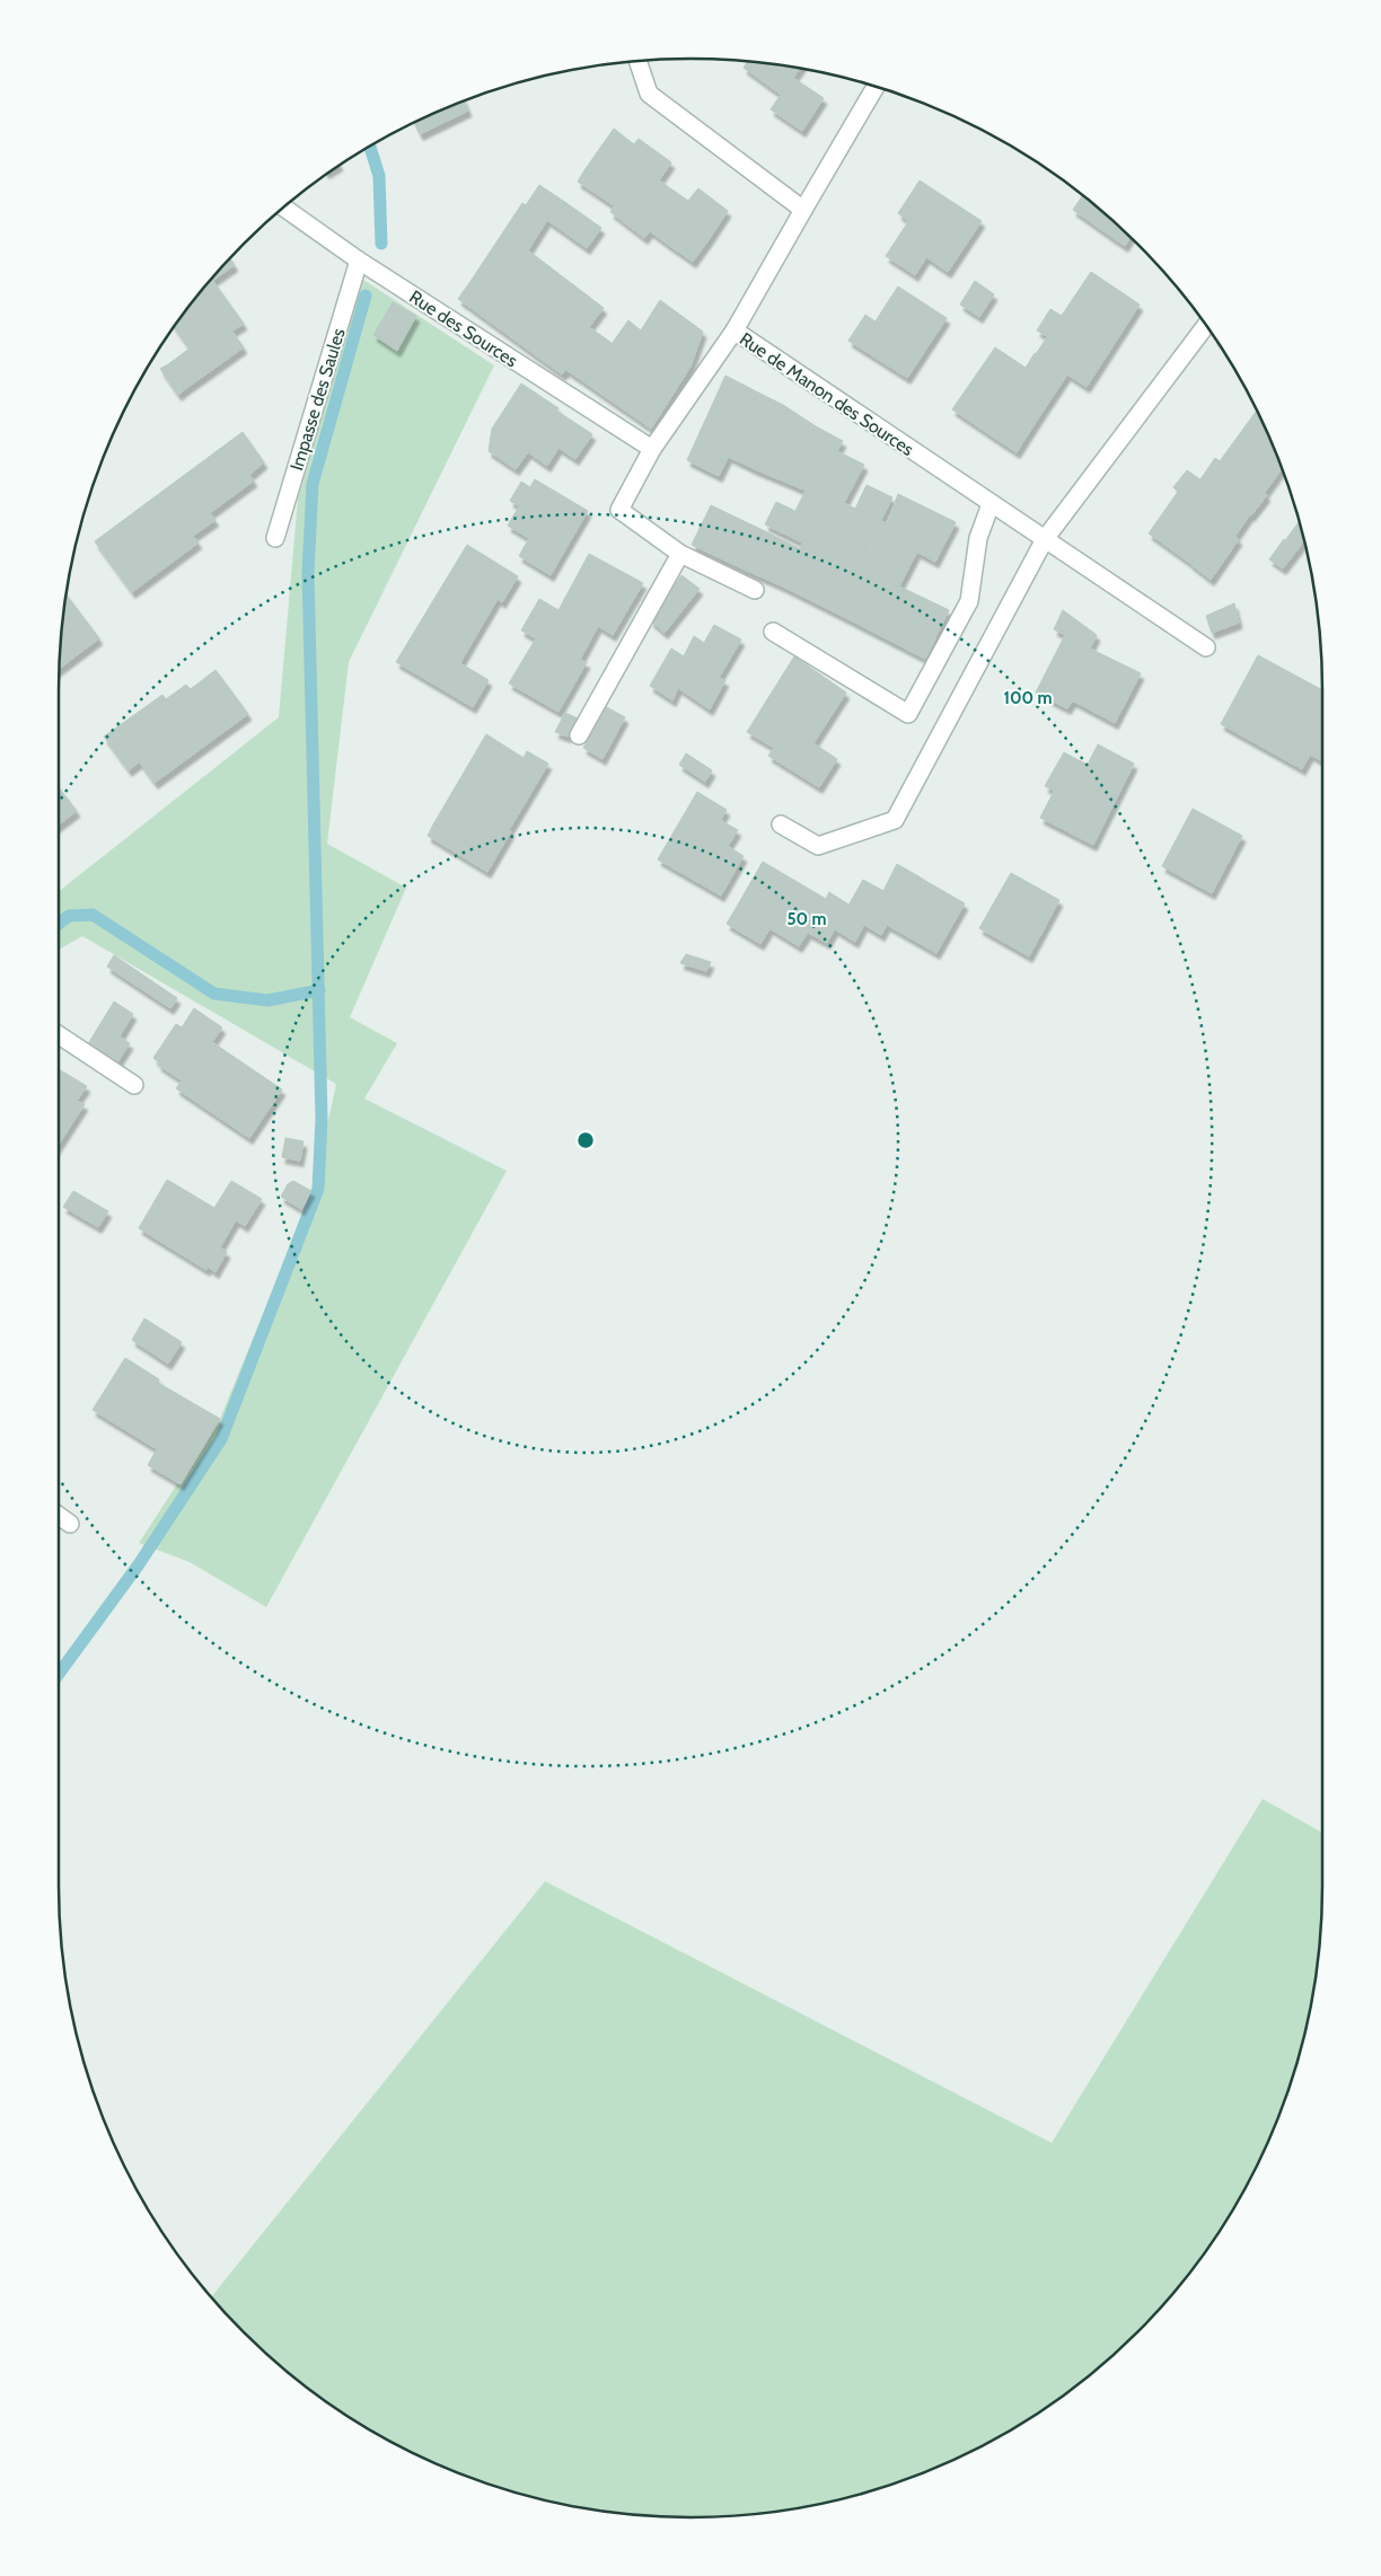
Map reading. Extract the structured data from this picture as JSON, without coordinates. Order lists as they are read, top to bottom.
{
  "streets": {
    "street": ["Rue des Sources", "Rue de Manon des Sources", "Impasse des Saules"]
  },
  "crossings": [
    ["Rue des Sources", "Impasse des Saules"]
  ],
  "rings": ["100 m", "50 m"]
}
